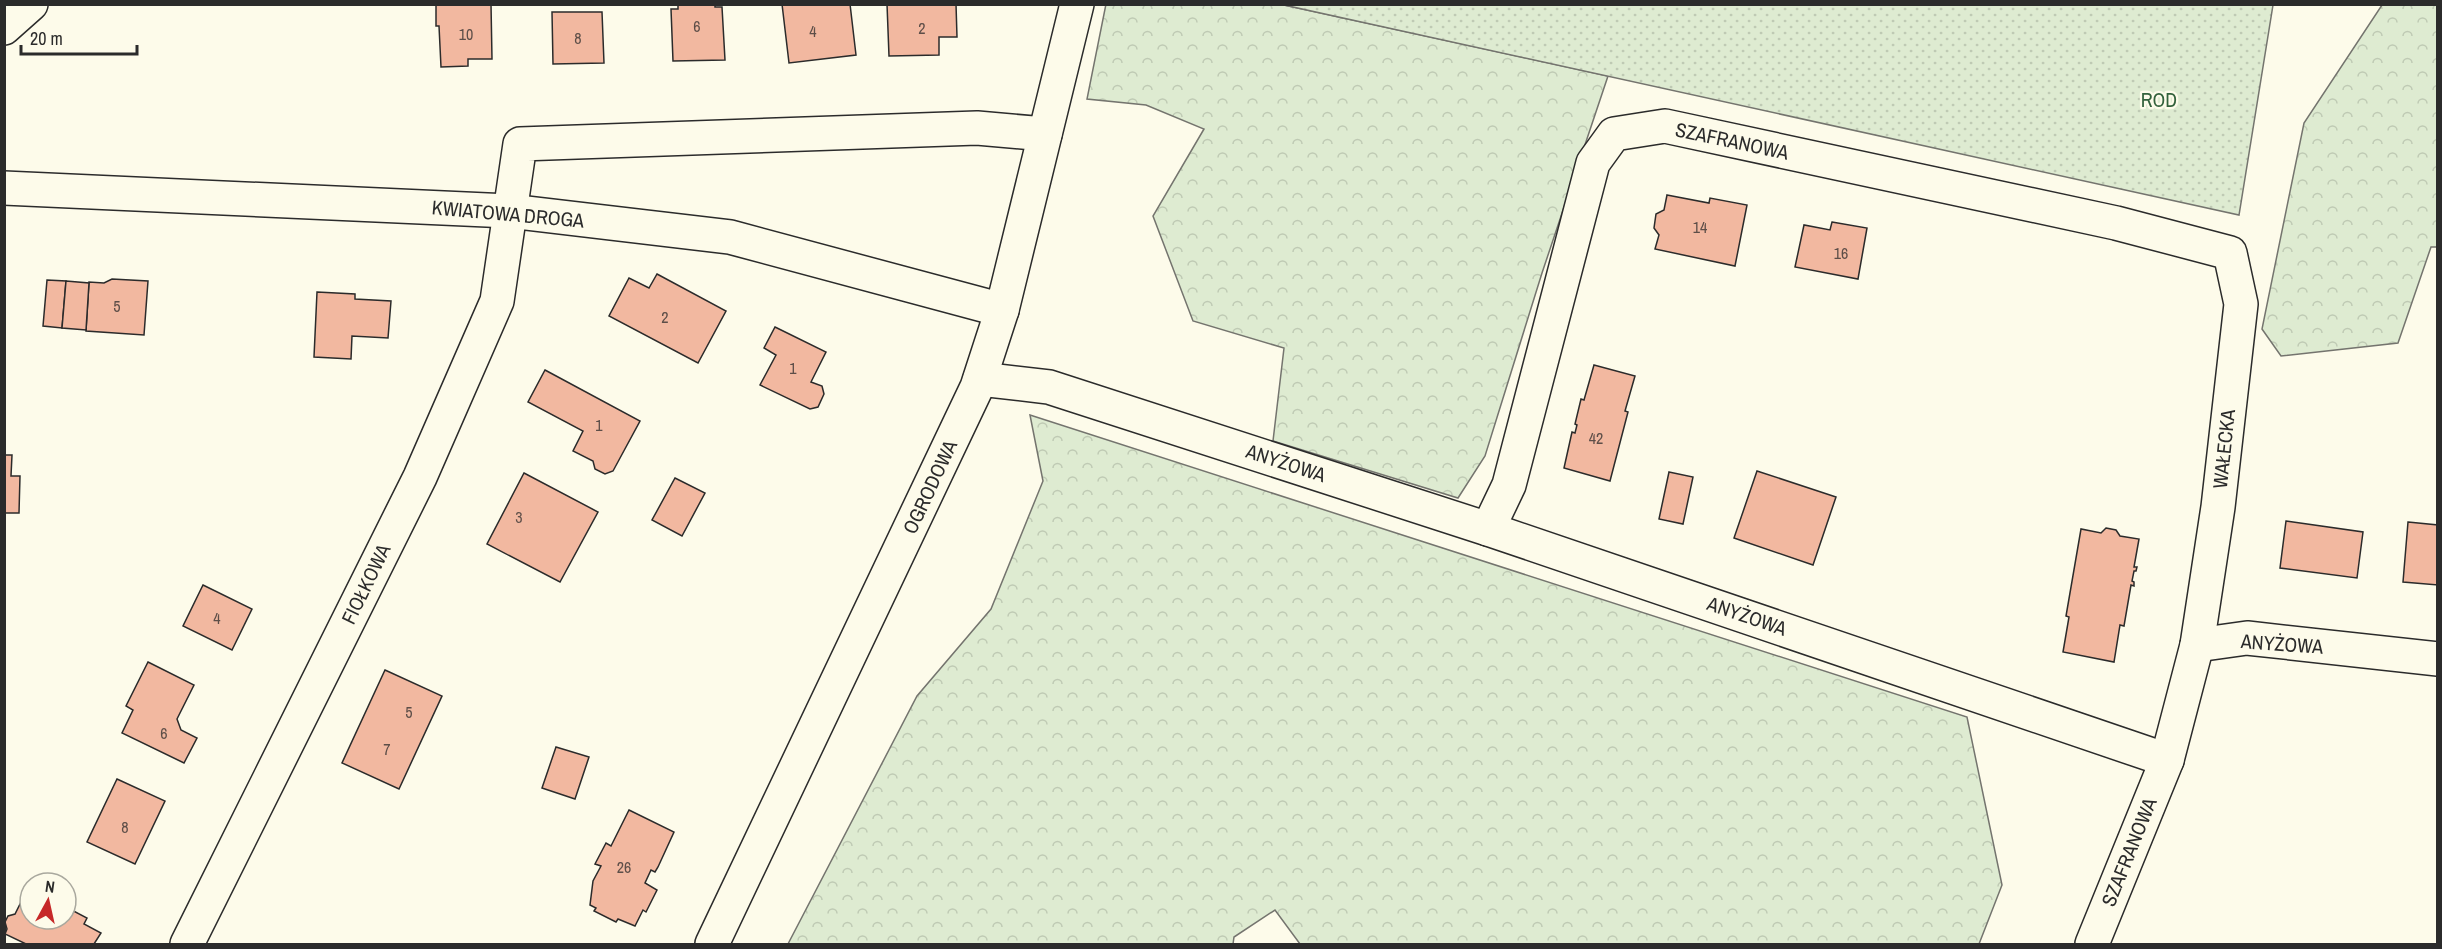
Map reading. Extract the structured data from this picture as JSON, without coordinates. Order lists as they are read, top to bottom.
{
  "streets": {
    "street": [
      "SZAFRANOWA",
      "KWIATOWA DROGA",
      "WAŁECKA",
      "ANYŻOWA",
      "OGRODOWA",
      "FIOŁKOWA"
    ]
  },
  "crossings": [
    ["SZAFRANOWA", "WAŁECKA"],
    ["SZAFRANOWA", "ANYŻOWA"],
    ["KWIATOWA DROGA", "OGRODOWA"],
    ["KWIATOWA DROGA", "FIOŁKOWA"],
    ["WAŁECKA", "ANYŻOWA"],
    ["ANYŻOWA", "OGRODOWA"],
    ["OGRODOWA", "FIOŁKOWA"]
  ],
  "parks": ["ROD"],
  "house_numbers": [
    "6",
    "2",
    "4",
    "10",
    "8",
    "14",
    "16",
    "5",
    "2",
    "1",
    "1",
    "42",
    "3",
    "4",
    "5",
    "6",
    "7",
    "8",
    "26"
  ],
  "scale_bar": "20 m",
  "north": "top"
}
